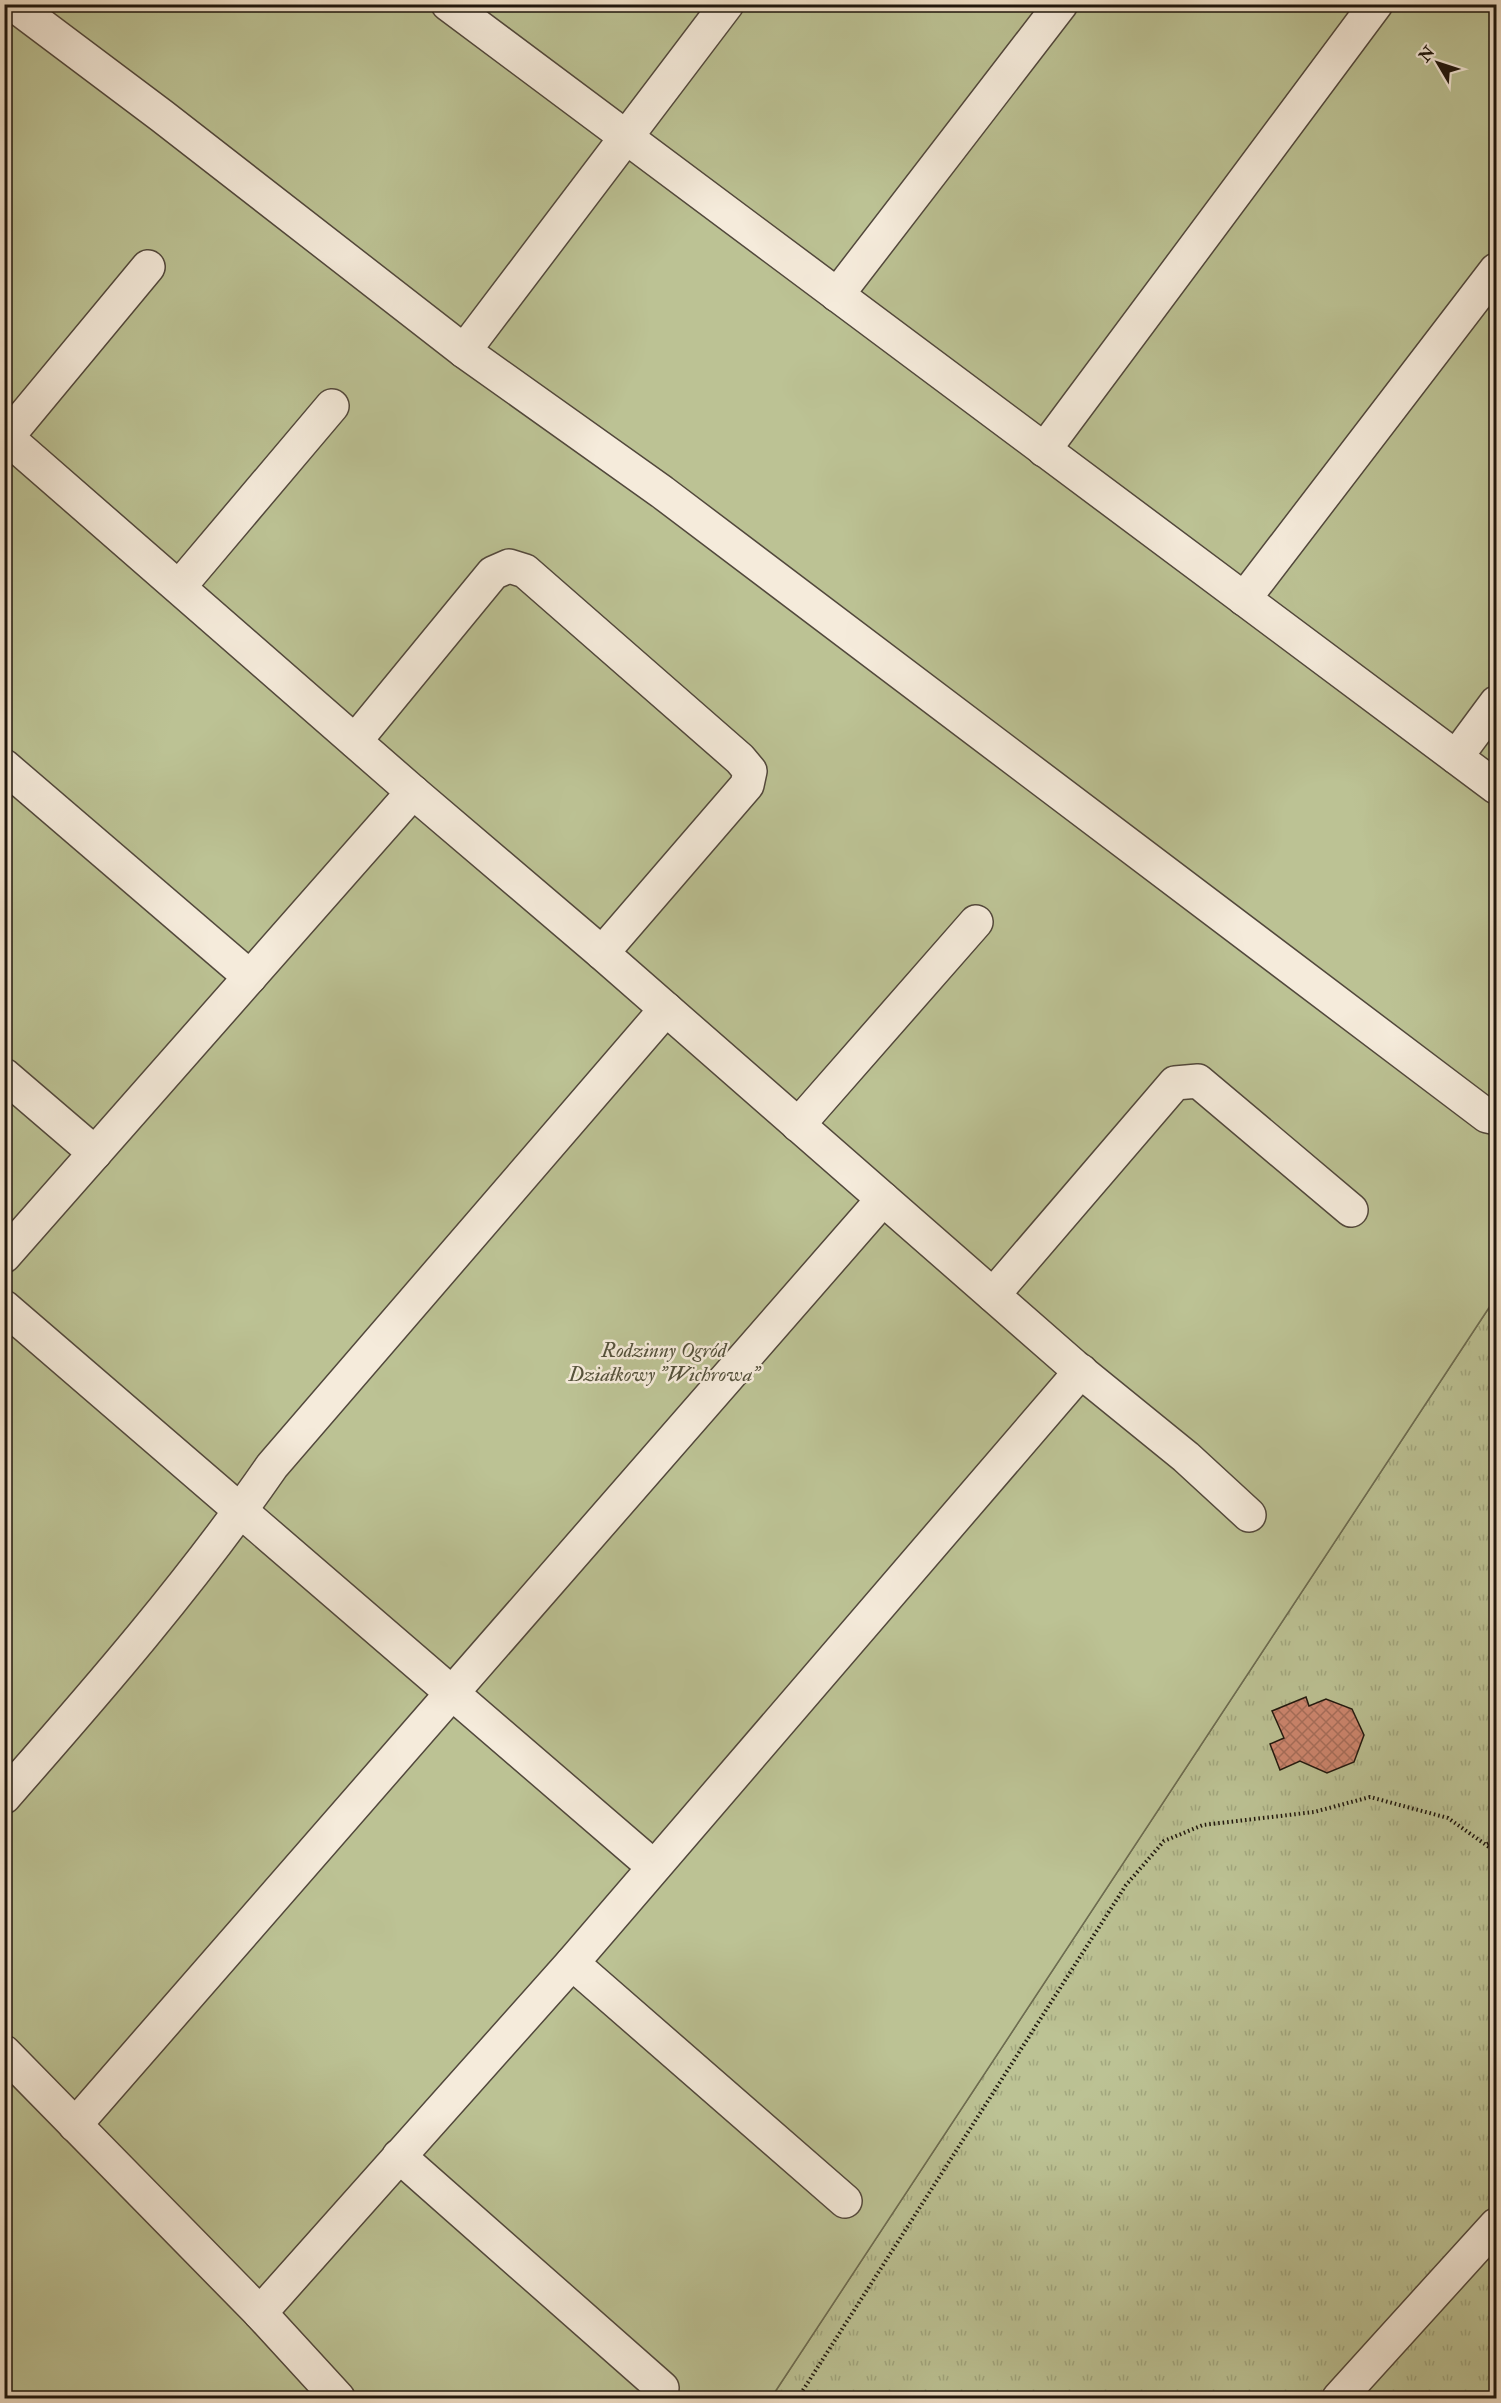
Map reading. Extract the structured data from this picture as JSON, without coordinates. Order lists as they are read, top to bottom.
{
  "parks": ["Rodzinny Ogród Działkowy \"Wichrowa\""],
  "north": "top left"
}
